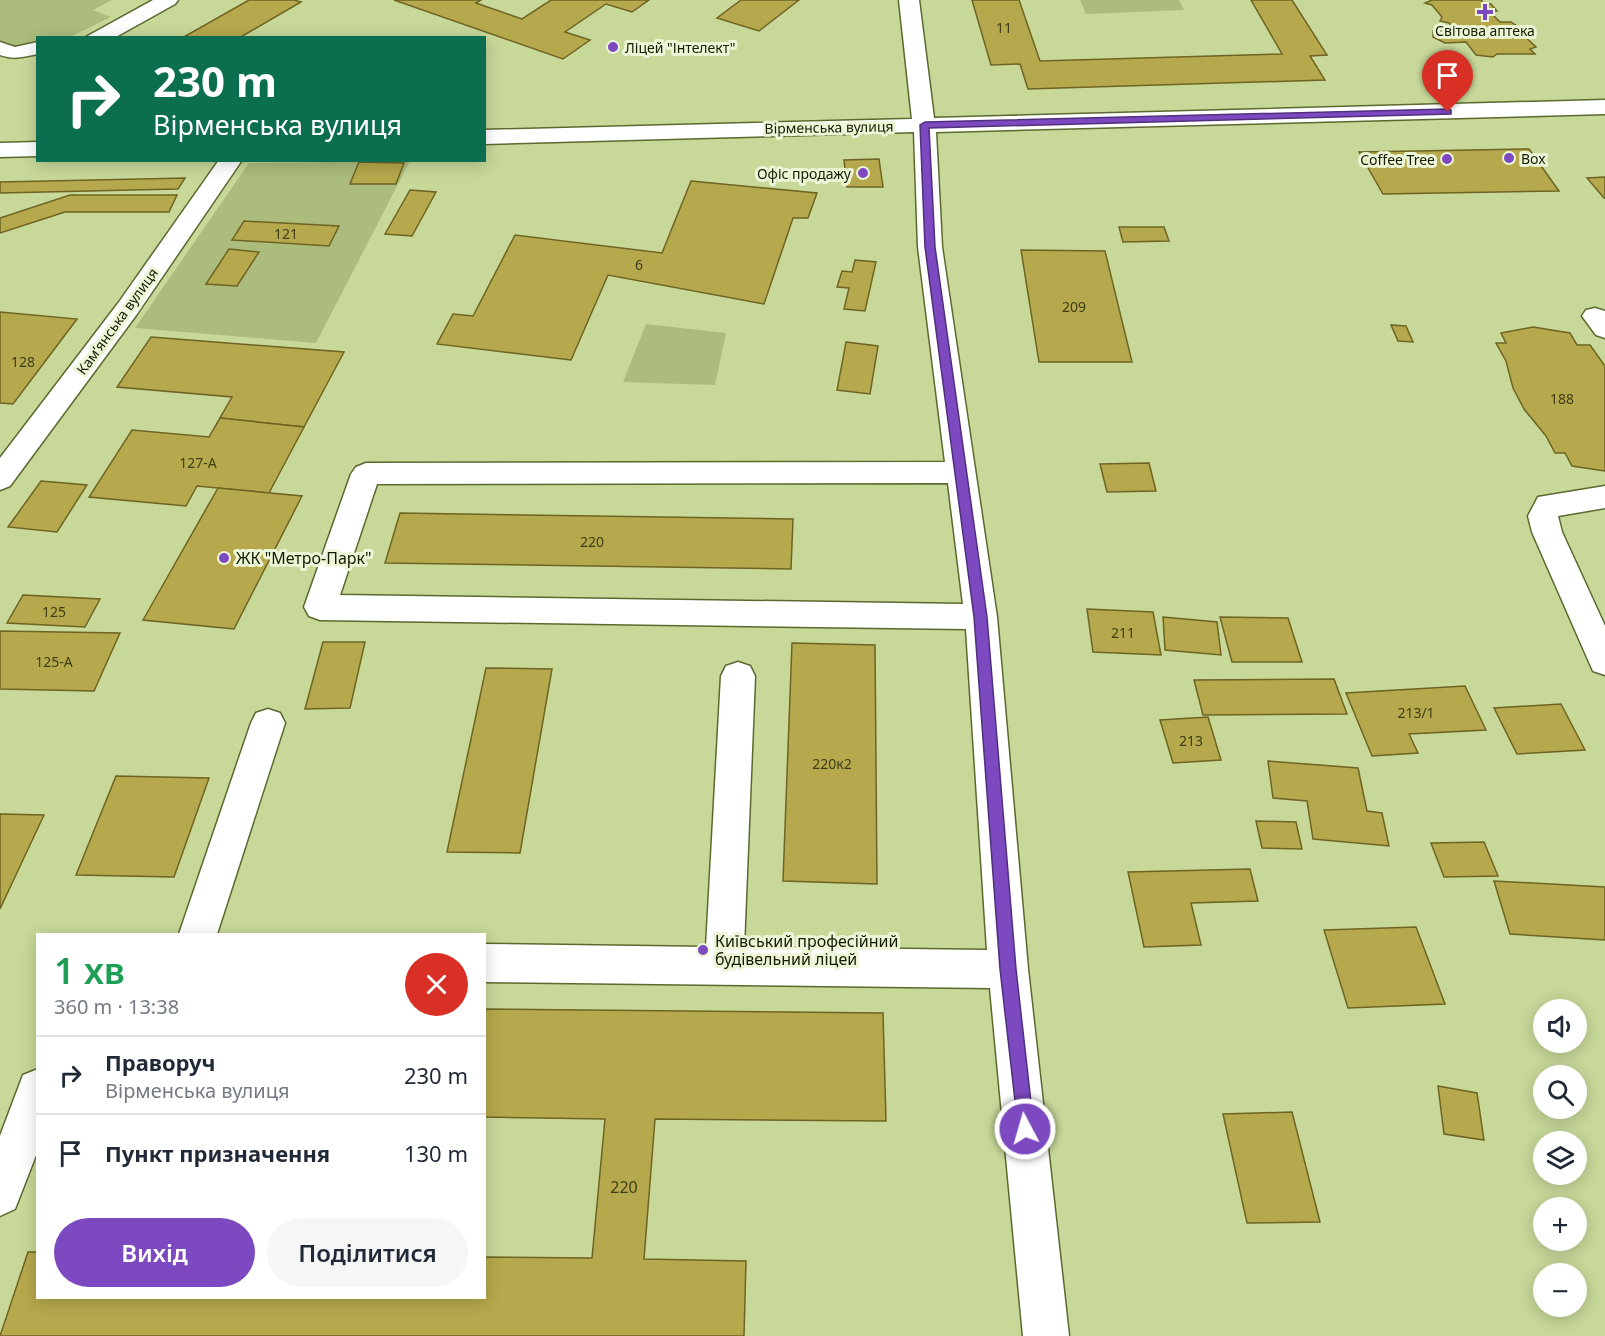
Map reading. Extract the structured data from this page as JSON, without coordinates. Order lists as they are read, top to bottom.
{
  "streets": {
    "street": ["Вірменська вулиця", "Камʼянська вулиця"]
  },
  "places": {
    "health": ["Світова аптека"],
    "other": [
      "Ліцей \"Інтелект\"",
      "Box",
      "Coffee Tree",
      "Офіс продажу",
      "ЖК \"Метро-Парк\"",
      "Київський професійний будівельний ліцей"
    ]
  },
  "house_numbers": [
    "11",
    "121",
    "6",
    "209",
    "128",
    "188",
    "127-А",
    "220",
    "125",
    "211",
    "125-А",
    "213/1",
    "213",
    "220к2",
    "220"
  ],
  "page": {
    "turn": ["230 m", "Вірменська вулиця"],
    "heading": ["1 хв", "360 m · 13:38"],
    "map_buttons": ["+", "−"],
    "list": [
      {
        "name": "Праворуч",
        "note": "Вірменська вулиця",
        "value": "230 m"
      },
      {
        "name": "Пункт призначення",
        "value": "130 m"
      }
    ],
    "buttons": ["Вихід", "Поділитися"]
  }
}
